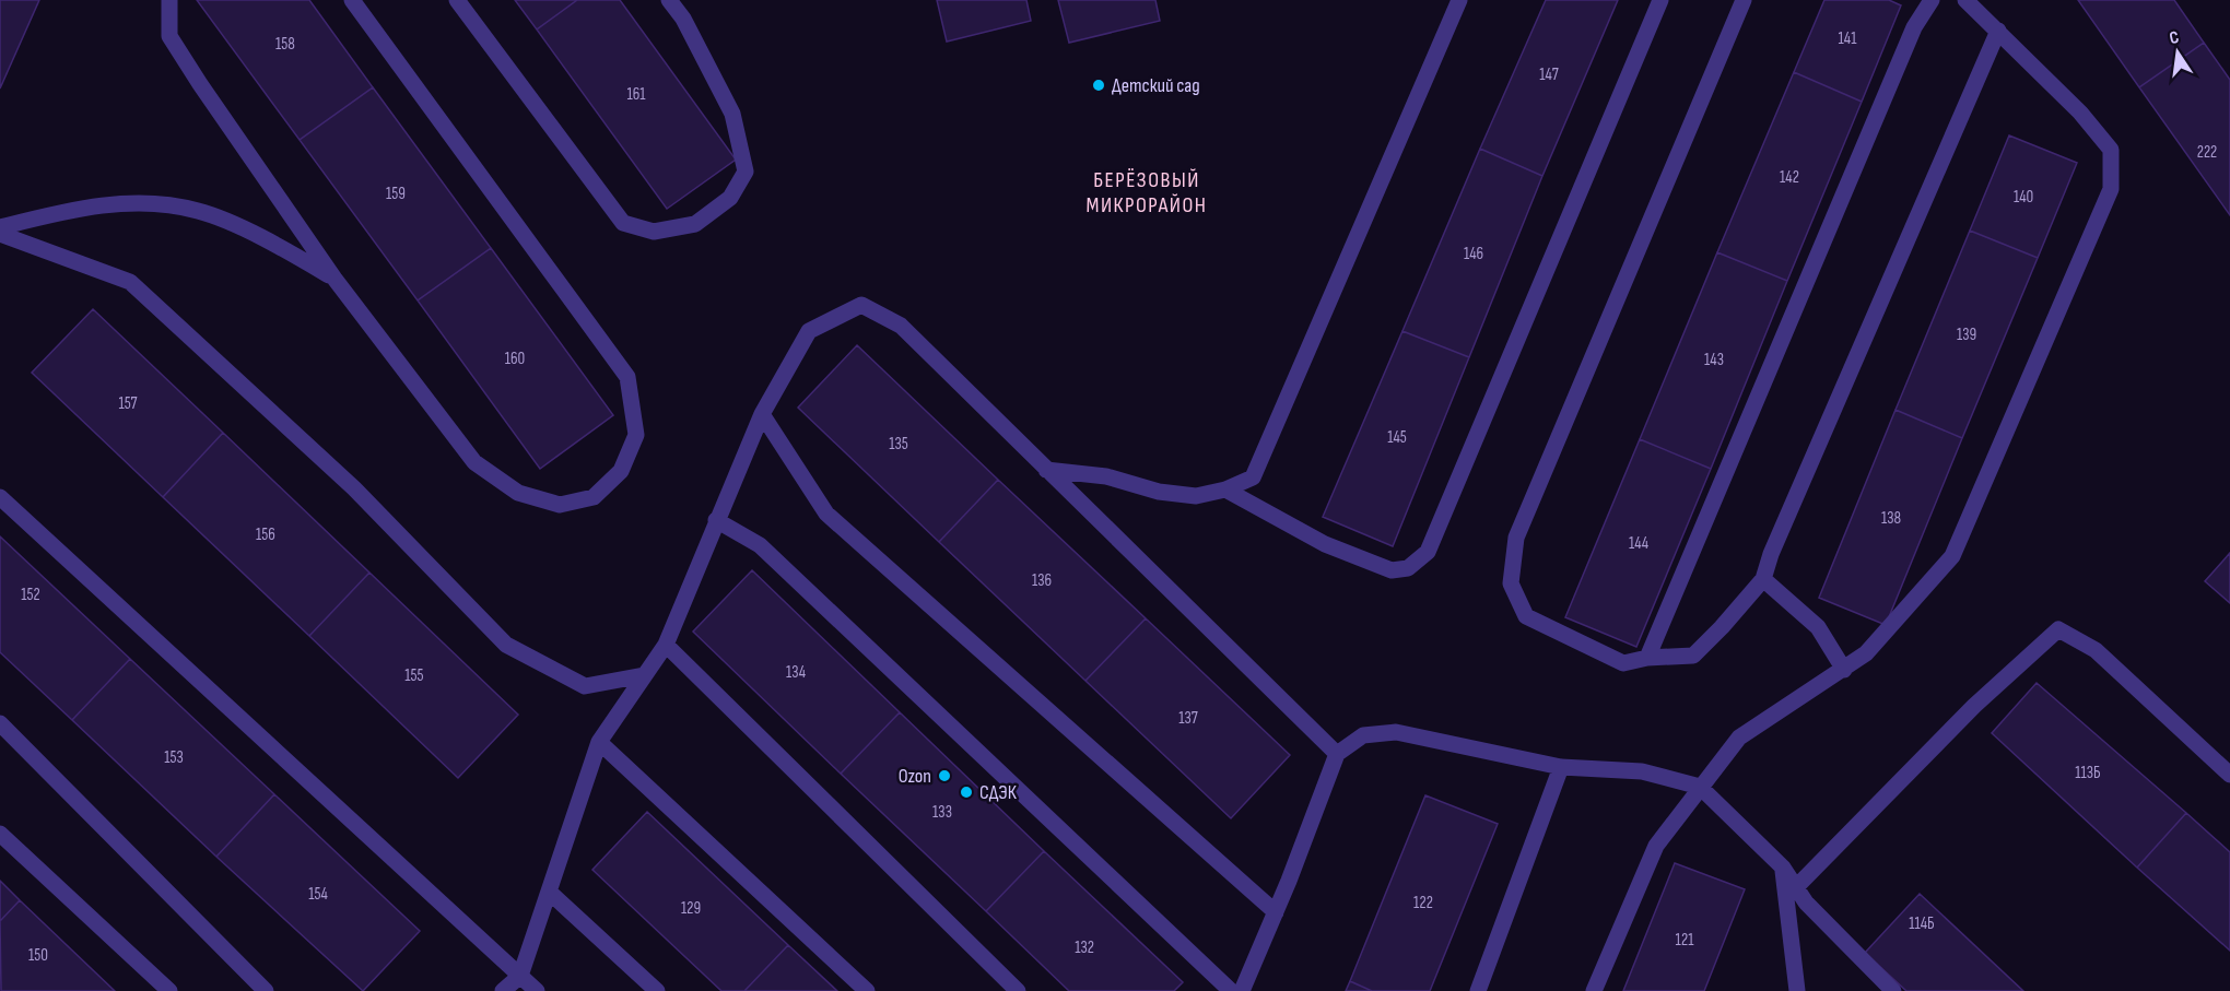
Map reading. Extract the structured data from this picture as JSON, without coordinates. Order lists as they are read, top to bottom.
{
  "districts": ["БЕРЁЗОВЫЙ МИКРОРАЙОН"],
  "places": ["Детский сад", "Ozon", "СДЭК"],
  "house_numbers": [
    "141",
    "158",
    "147",
    "161",
    "222",
    "142",
    "159",
    "140",
    "146",
    "139",
    "160",
    "143",
    "157",
    "145",
    "135",
    "138",
    "156",
    "144",
    "136",
    "152",
    "134",
    "155",
    "137",
    "153",
    "113Б",
    "133",
    "154",
    "122",
    "129",
    "114Б",
    "121",
    "132",
    "150"
  ],
  "north": "top"
}
